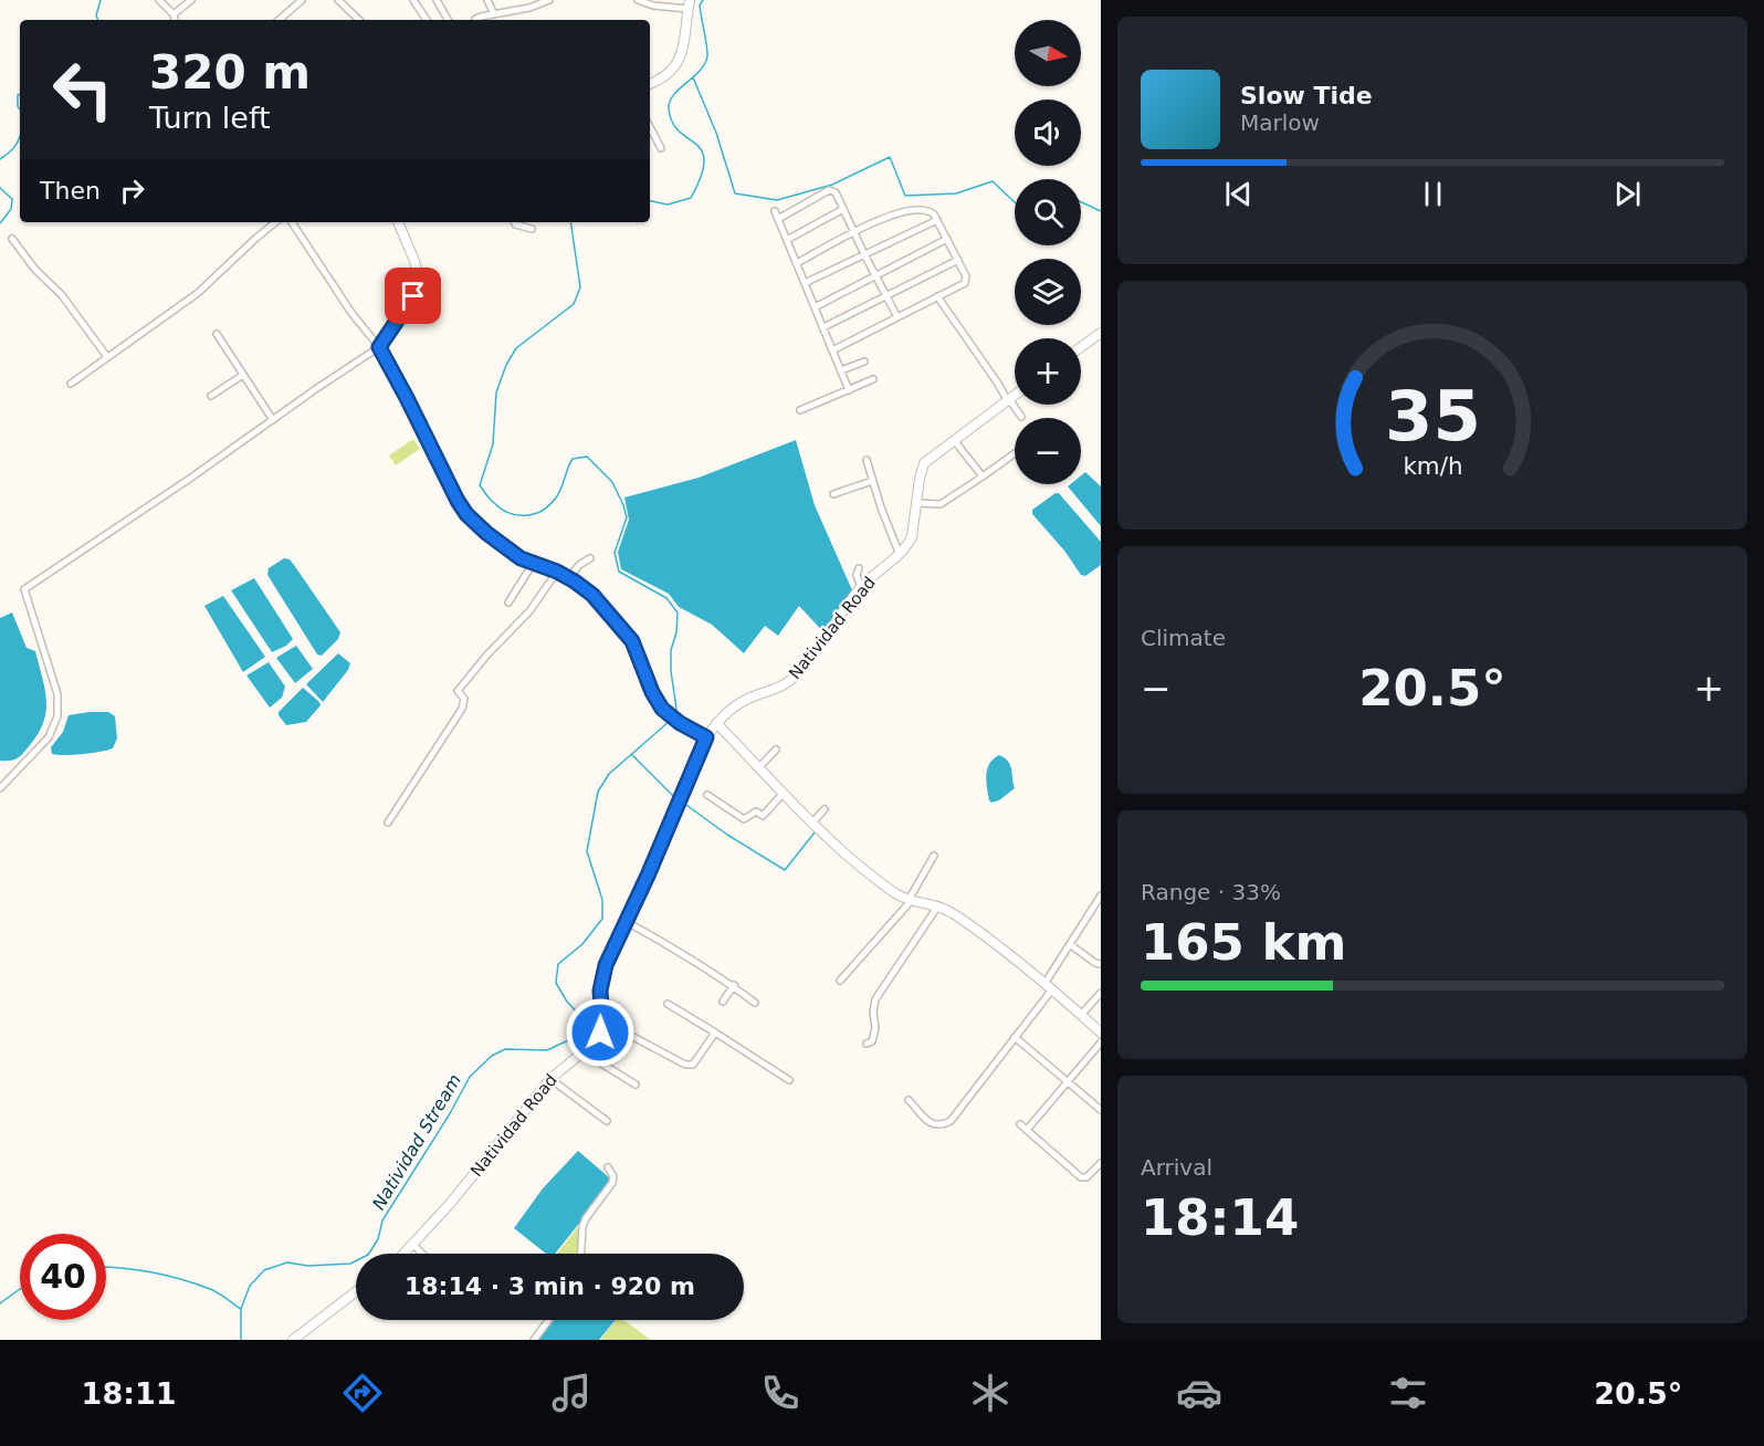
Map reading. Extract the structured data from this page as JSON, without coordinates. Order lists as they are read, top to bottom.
{
  "streets": {
    "street": ["Natividad Road"]
  },
  "water": ["Natividad Stream"],
  "north": "right",
  "page": {
    "map_buttons": ["+", "−"],
    "turn": ["320 m", "Turn left"],
    "song": ["Slow Tide", "Marlow"],
    "then": "Then",
    "tile": [
      "Climate",
      ["Range · 33%", "165 km"],
      ["Arrival", "18:14"]
    ],
    "heat": ["−", "20.5°", "+"],
    "limit": "40",
    "trip": "18:14 · 3 min · 920 m",
    "tabs": ["18:11", "20.5°"],
    "gauge": ["35", "km/h"]
  }
}
